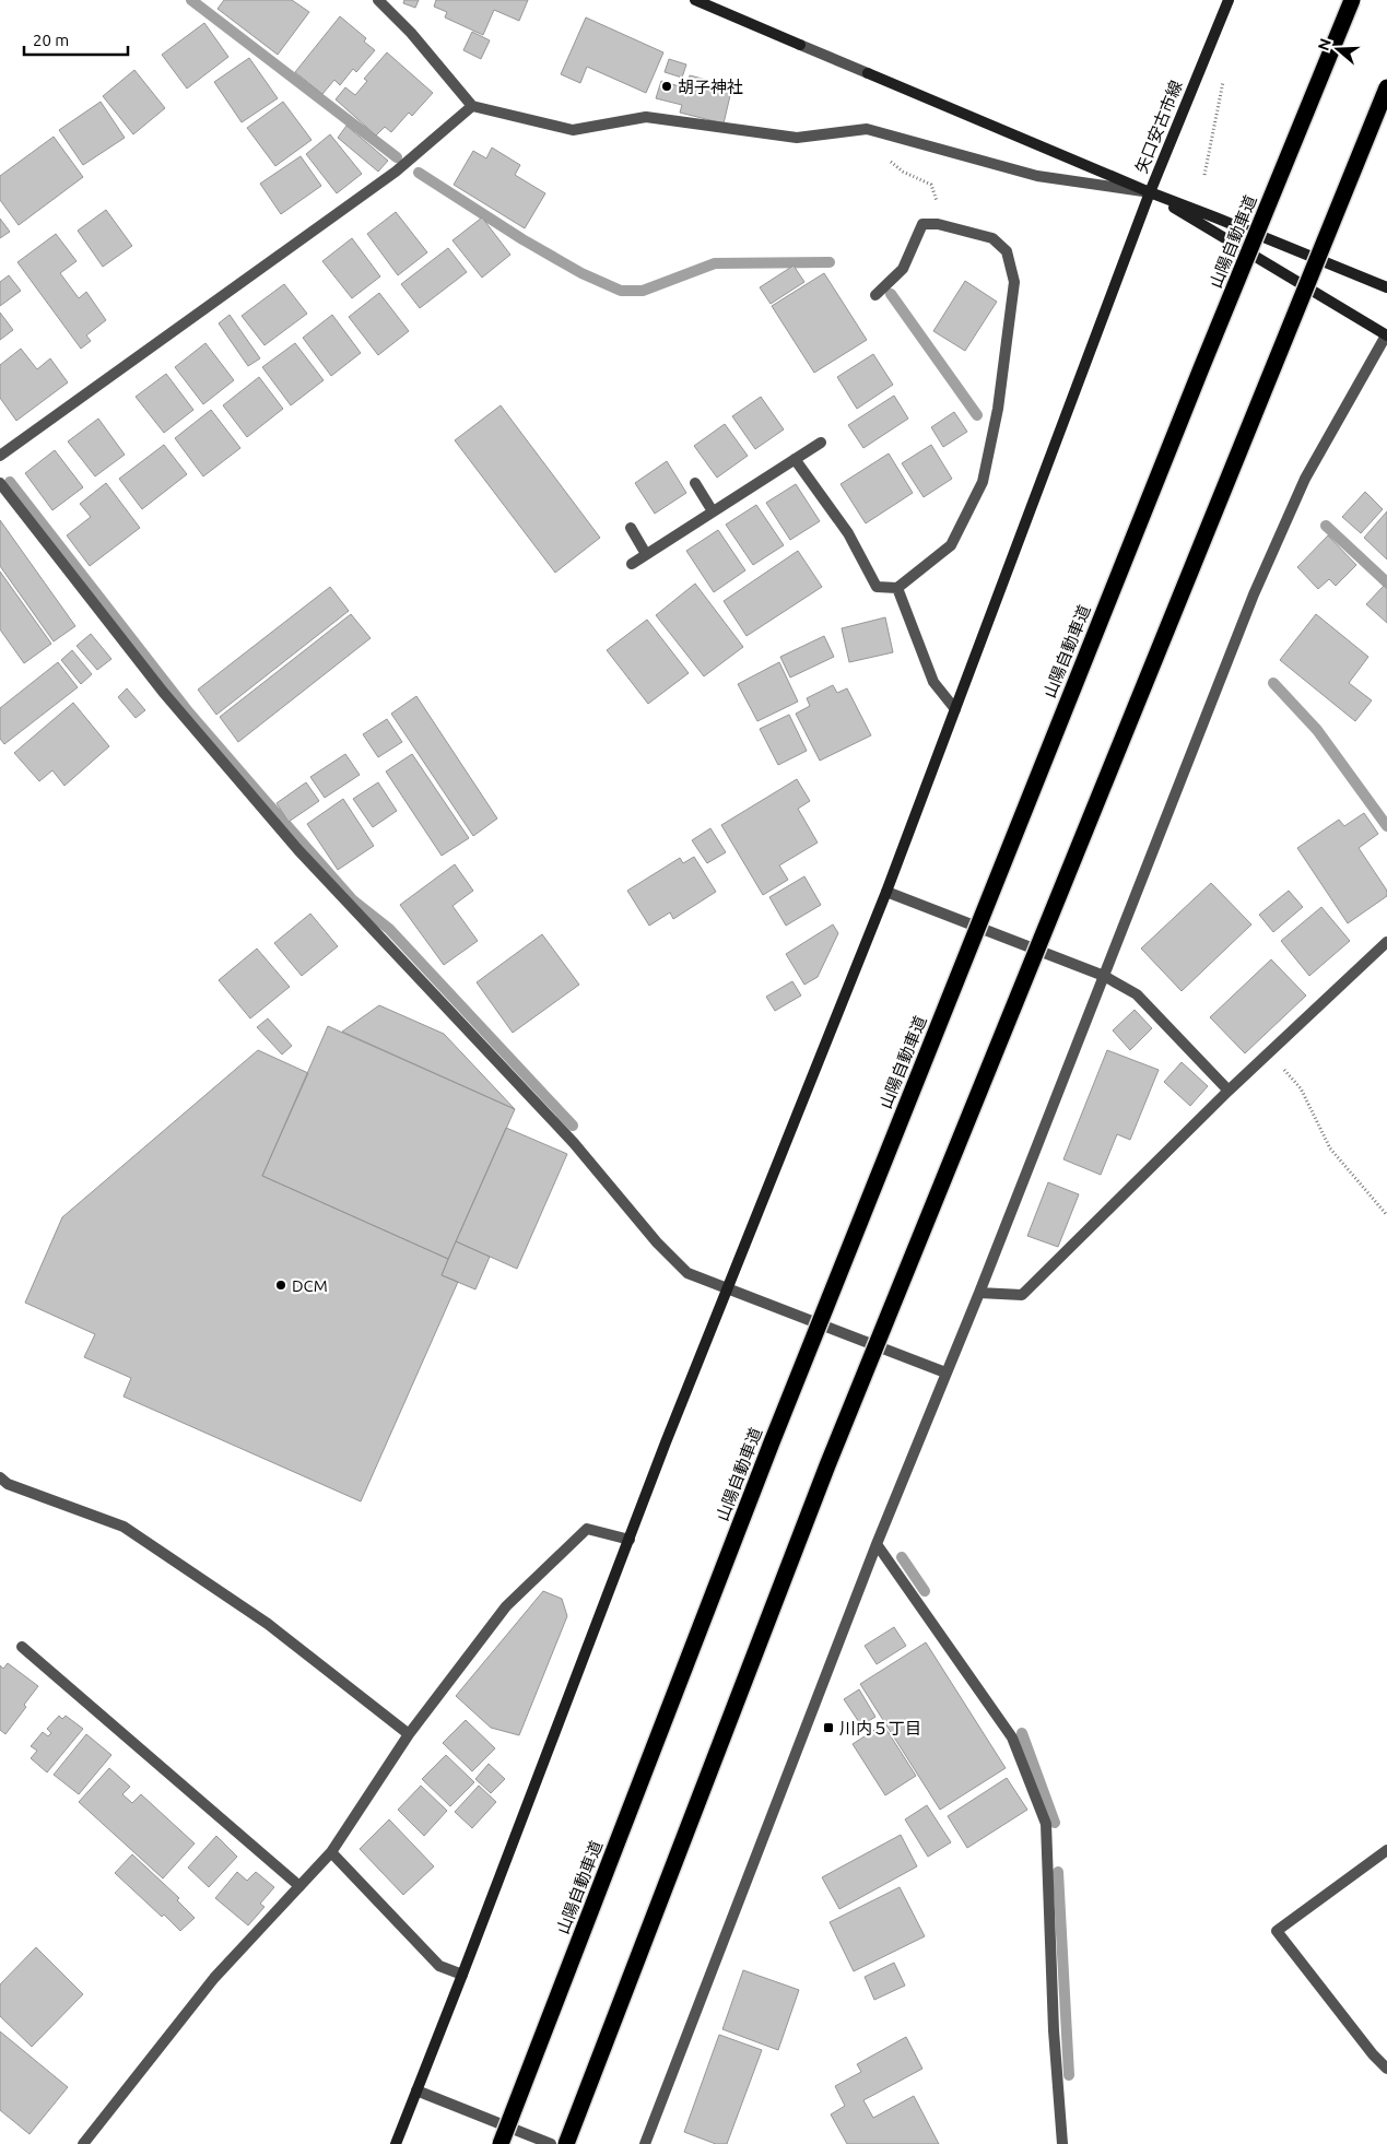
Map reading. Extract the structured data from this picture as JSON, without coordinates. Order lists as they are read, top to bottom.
{
  "streets": {
    "highway": ["山陽自動車道"],
    "street": ["矢口安古市線"]
  },
  "places": {
    "other": ["胡子神社", "DCM"],
    "transit": ["川内５丁目"]
  },
  "scale_bar": "20 m",
  "north": "left"
}
